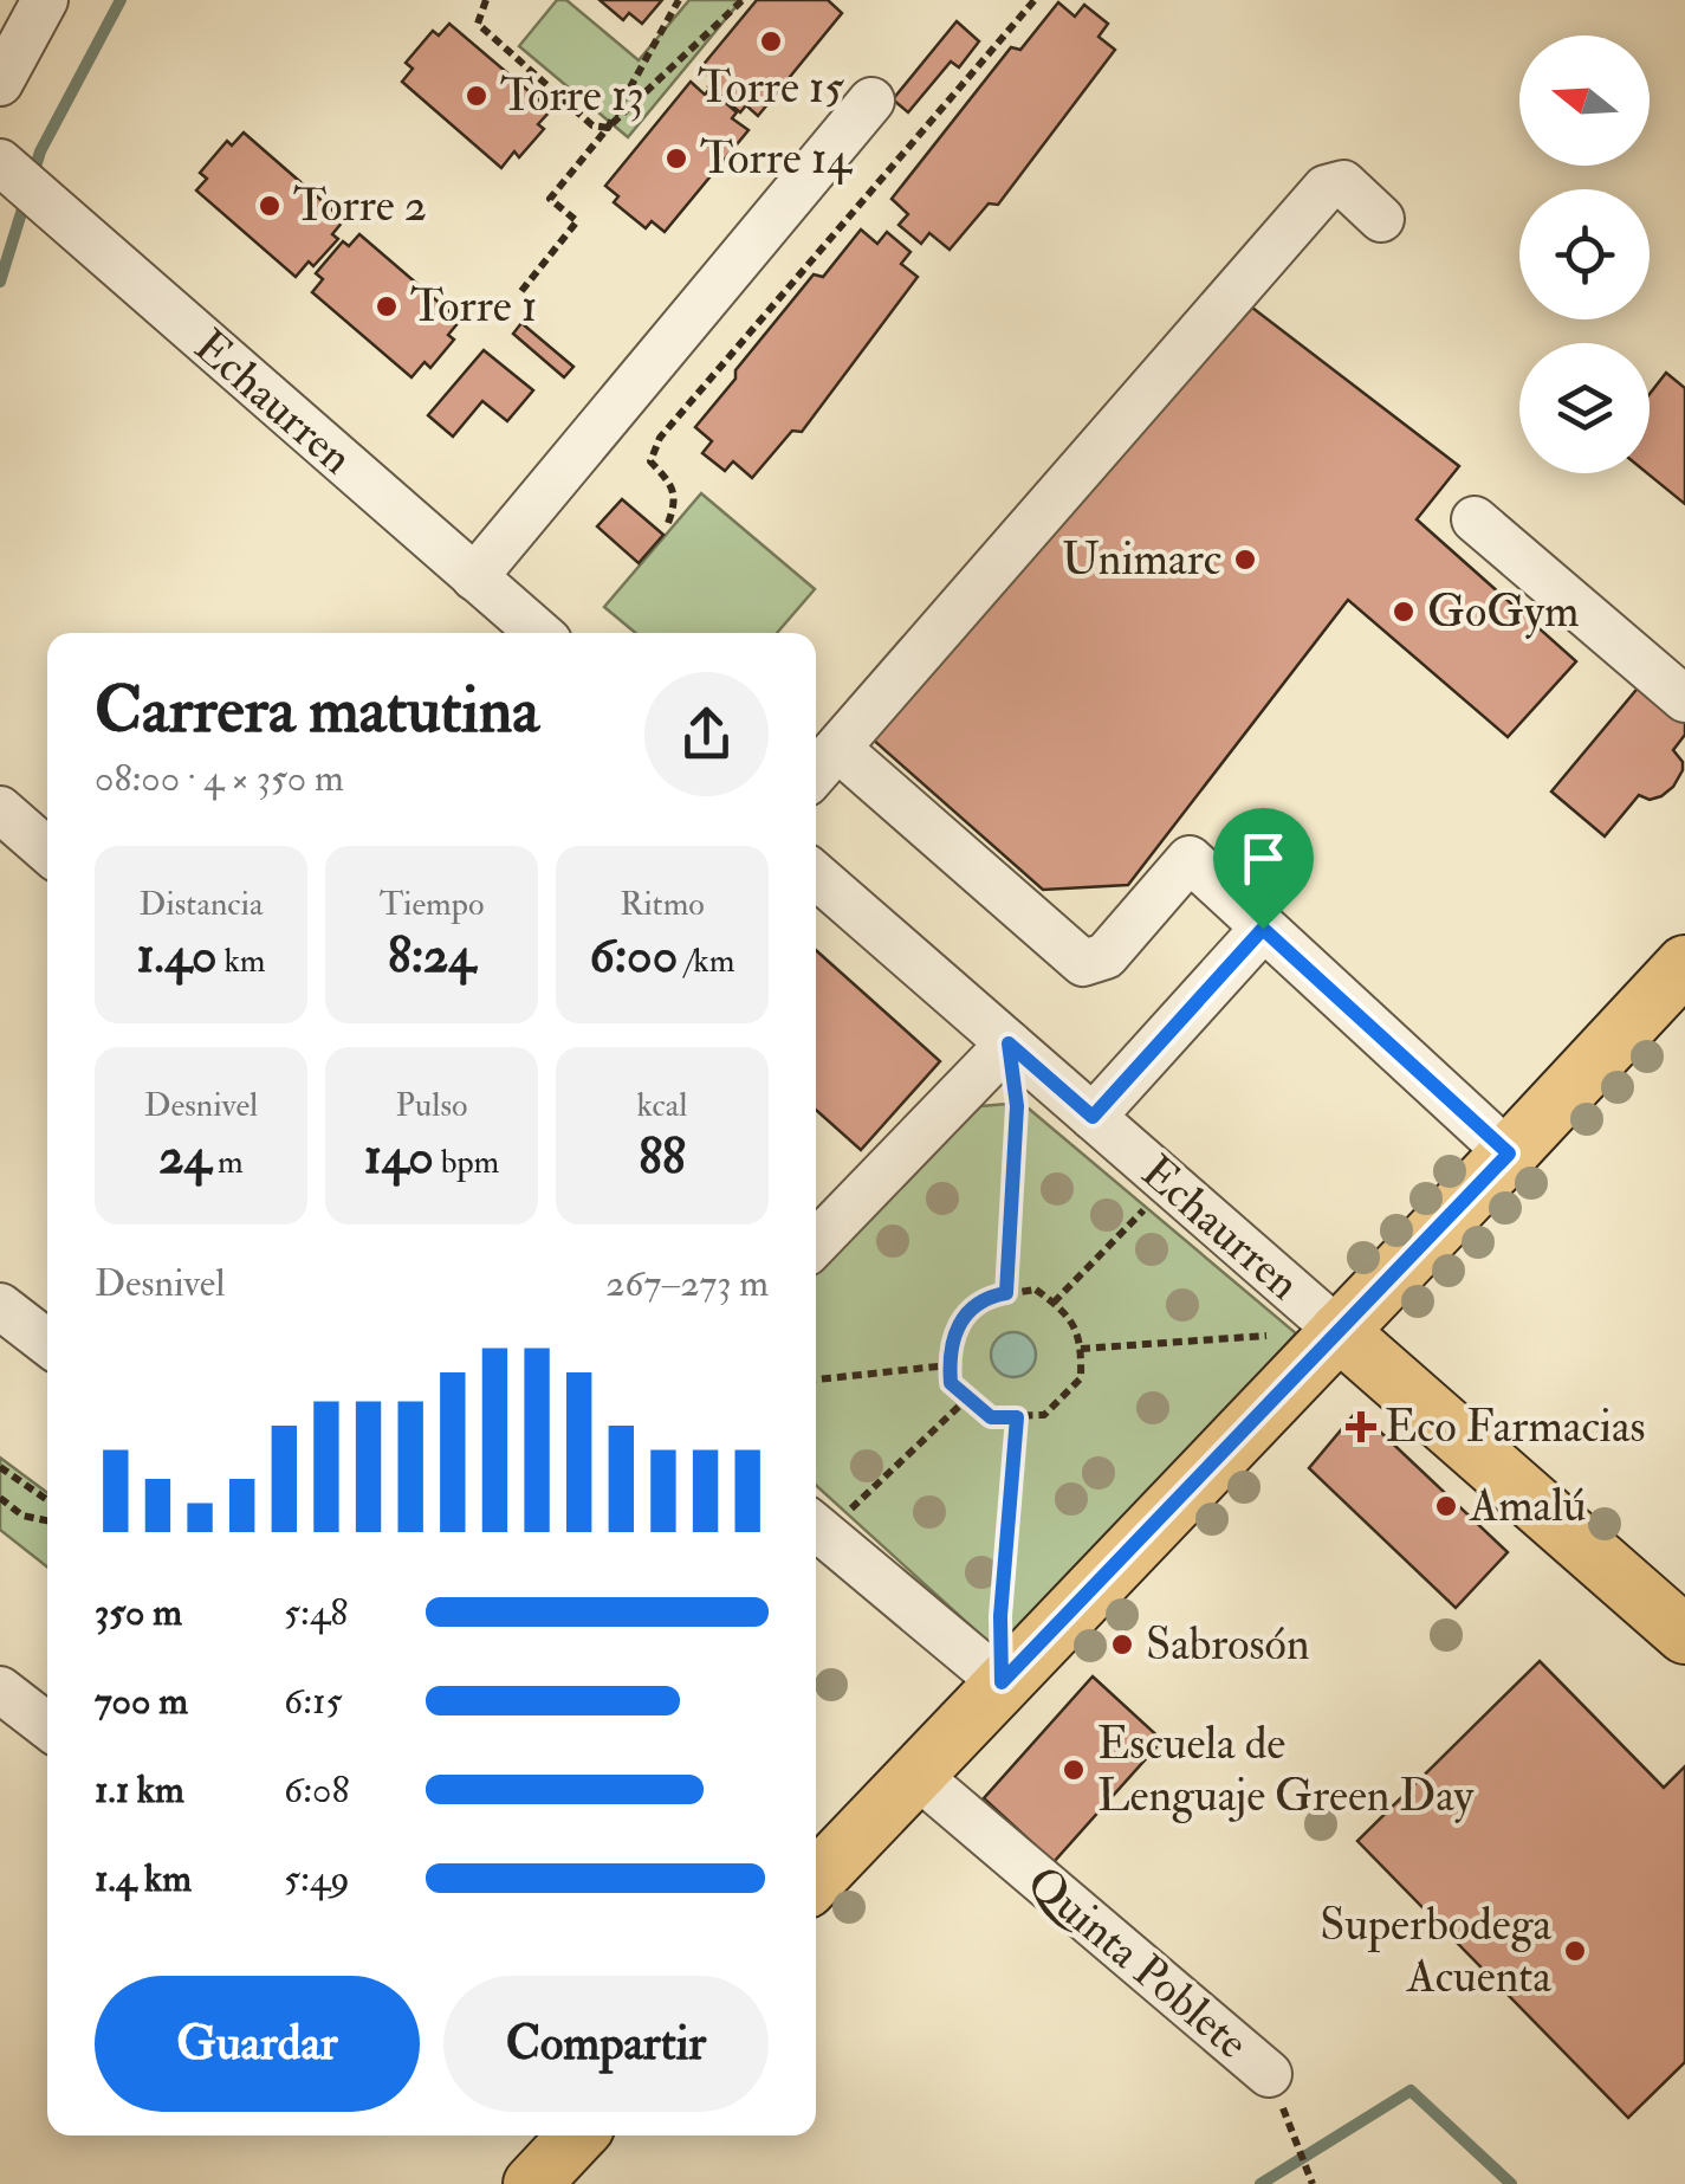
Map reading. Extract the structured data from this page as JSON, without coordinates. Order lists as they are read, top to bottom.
{
  "streets": {
    "main road": ["Echaurren"],
    "street": ["Quinta Poblete"]
  },
  "places": {
    "other": [
      "Torre 15",
      "Torre 13",
      "Torre 14",
      "Torre 2",
      "Torre 1",
      "Unimarc",
      "GoGym",
      "Amalú",
      "Sabrosón",
      "Escuela de Lenguaje Green Day",
      "Superbodega Acuenta"
    ],
    "health": ["Eco Farmacias"]
  },
  "north": "left",
  "page": {
    "heading": ["Carrera matutina", "08:00 · 4 × 350 m"],
    "stats": [
      ["Distancia", "1.40 km"],
      ["Tiempo", "8:24"],
      ["Ritmo", "6:00 /km"],
      ["Desnivel", "24 m"],
      ["Pulso", "140 bpm"],
      ["kcal", "88"]
    ],
    "chart": ["Desnivel", "267–273 m"],
    "list": [
      {
        "name": "350 m",
        "note": "5:48"
      },
      {
        "name": "700 m",
        "note": "6:15"
      },
      {
        "name": "1.1 km",
        "note": "6:08"
      },
      {
        "name": "1.4 km",
        "note": "5:49"
      }
    ],
    "buttons": ["Guardar", "Compartir"]
  }
}
